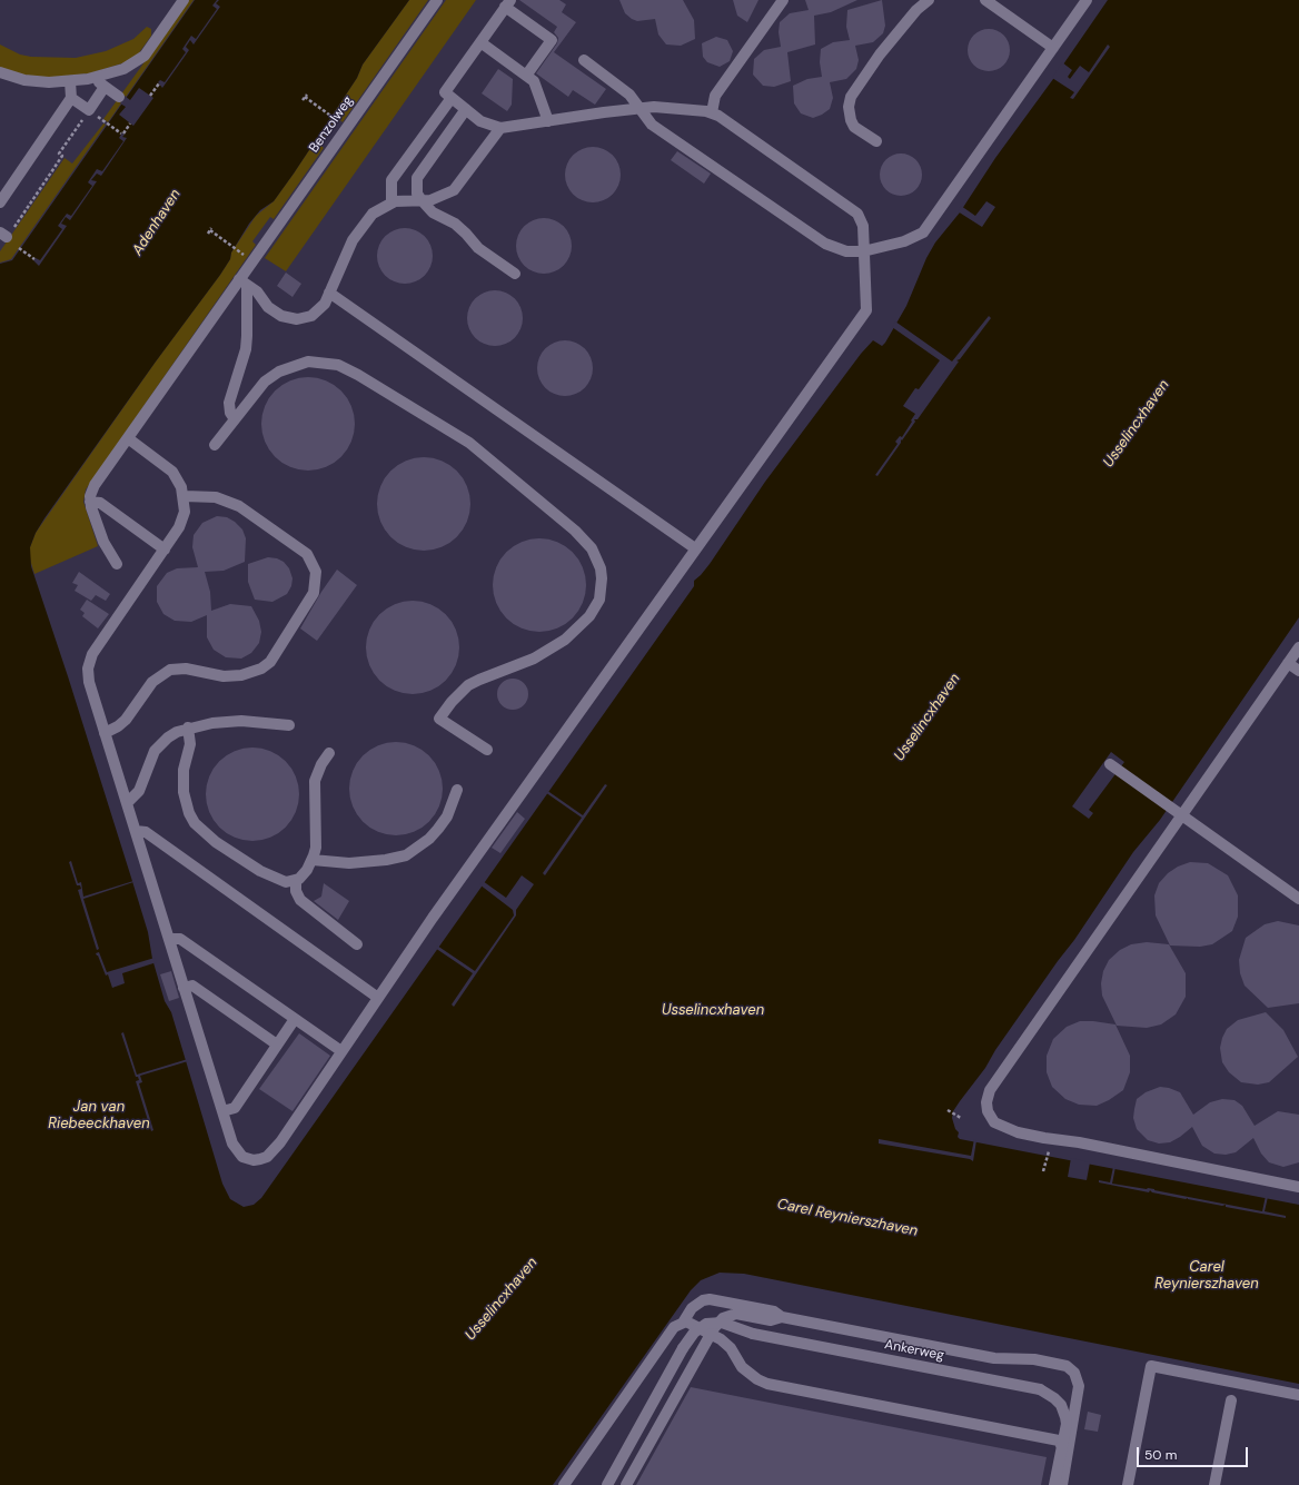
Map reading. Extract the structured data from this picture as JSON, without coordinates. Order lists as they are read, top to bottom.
{
  "streets": {
    "street": ["Benzolweg", "Ankerweg"]
  },
  "water": [
    "Adenhaven",
    "Usselincxhaven",
    "Jan van Riebeeckhaven",
    "Carel Reynierszhaven"
  ],
  "scale_bar": "50 m"
}
